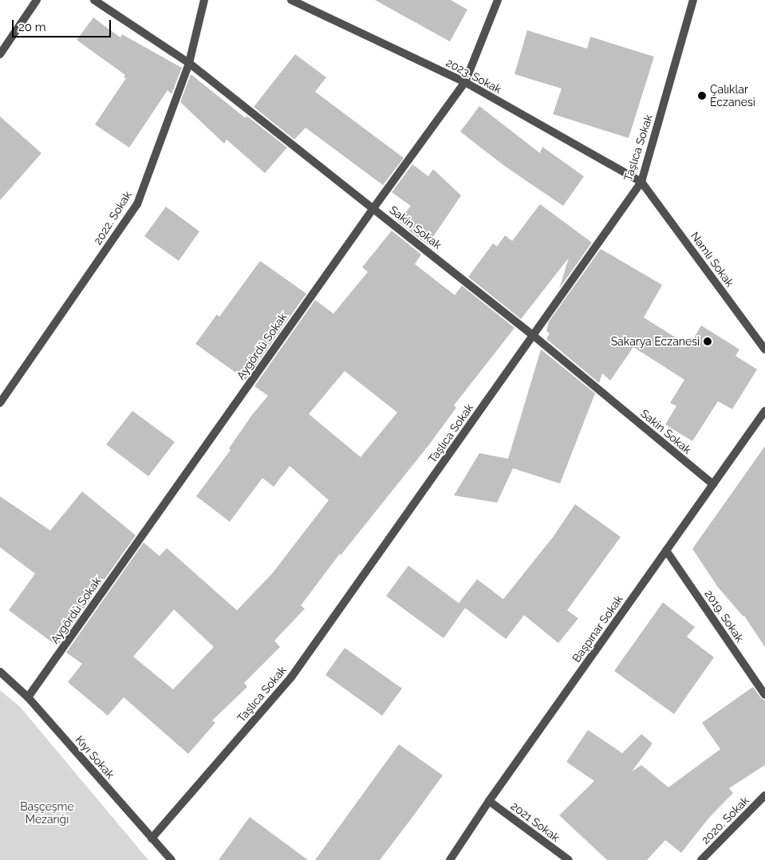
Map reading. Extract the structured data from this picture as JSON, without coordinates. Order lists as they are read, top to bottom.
{
  "streets": {
    "street": [
      "2023. Sokak",
      "Taşlıca Sokak",
      "2022. Sokak",
      "Sakin Sokak",
      "Namlı Sokak",
      "Aygördü Sokak",
      "2019. Sokak",
      "Başpınar Sokak",
      "Kıyı Sokak",
      "2020. Sokak",
      "2021 Sokak"
    ]
  },
  "crossings": [
    ["2023. Sokak", "Taşlıca Sokak"],
    ["2023. Sokak", "Namlı Sokak"],
    ["2023. Sokak", "Aygördü Sokak"],
    ["Taşlıca Sokak", "Sakin Sokak"],
    ["Taşlıca Sokak", "Namlı Sokak"],
    ["Taşlıca Sokak", "Kıyı Sokak"],
    ["2022. Sokak", "Sakin Sokak"],
    ["Sakin Sokak", "Aygördü Sokak"],
    ["Sakin Sokak", "Başpınar Sokak"],
    ["Aygördü Sokak", "Kıyı Sokak"],
    ["2019. Sokak", "Başpınar Sokak"],
    ["Başpınar Sokak", "2021 Sokak"]
  ],
  "parks": ["Başçeşme Mezarığı"],
  "places": ["Çalıklar Eczanesi", "Sakarya Eczanesi"],
  "scale_bar": "20 m"
}
